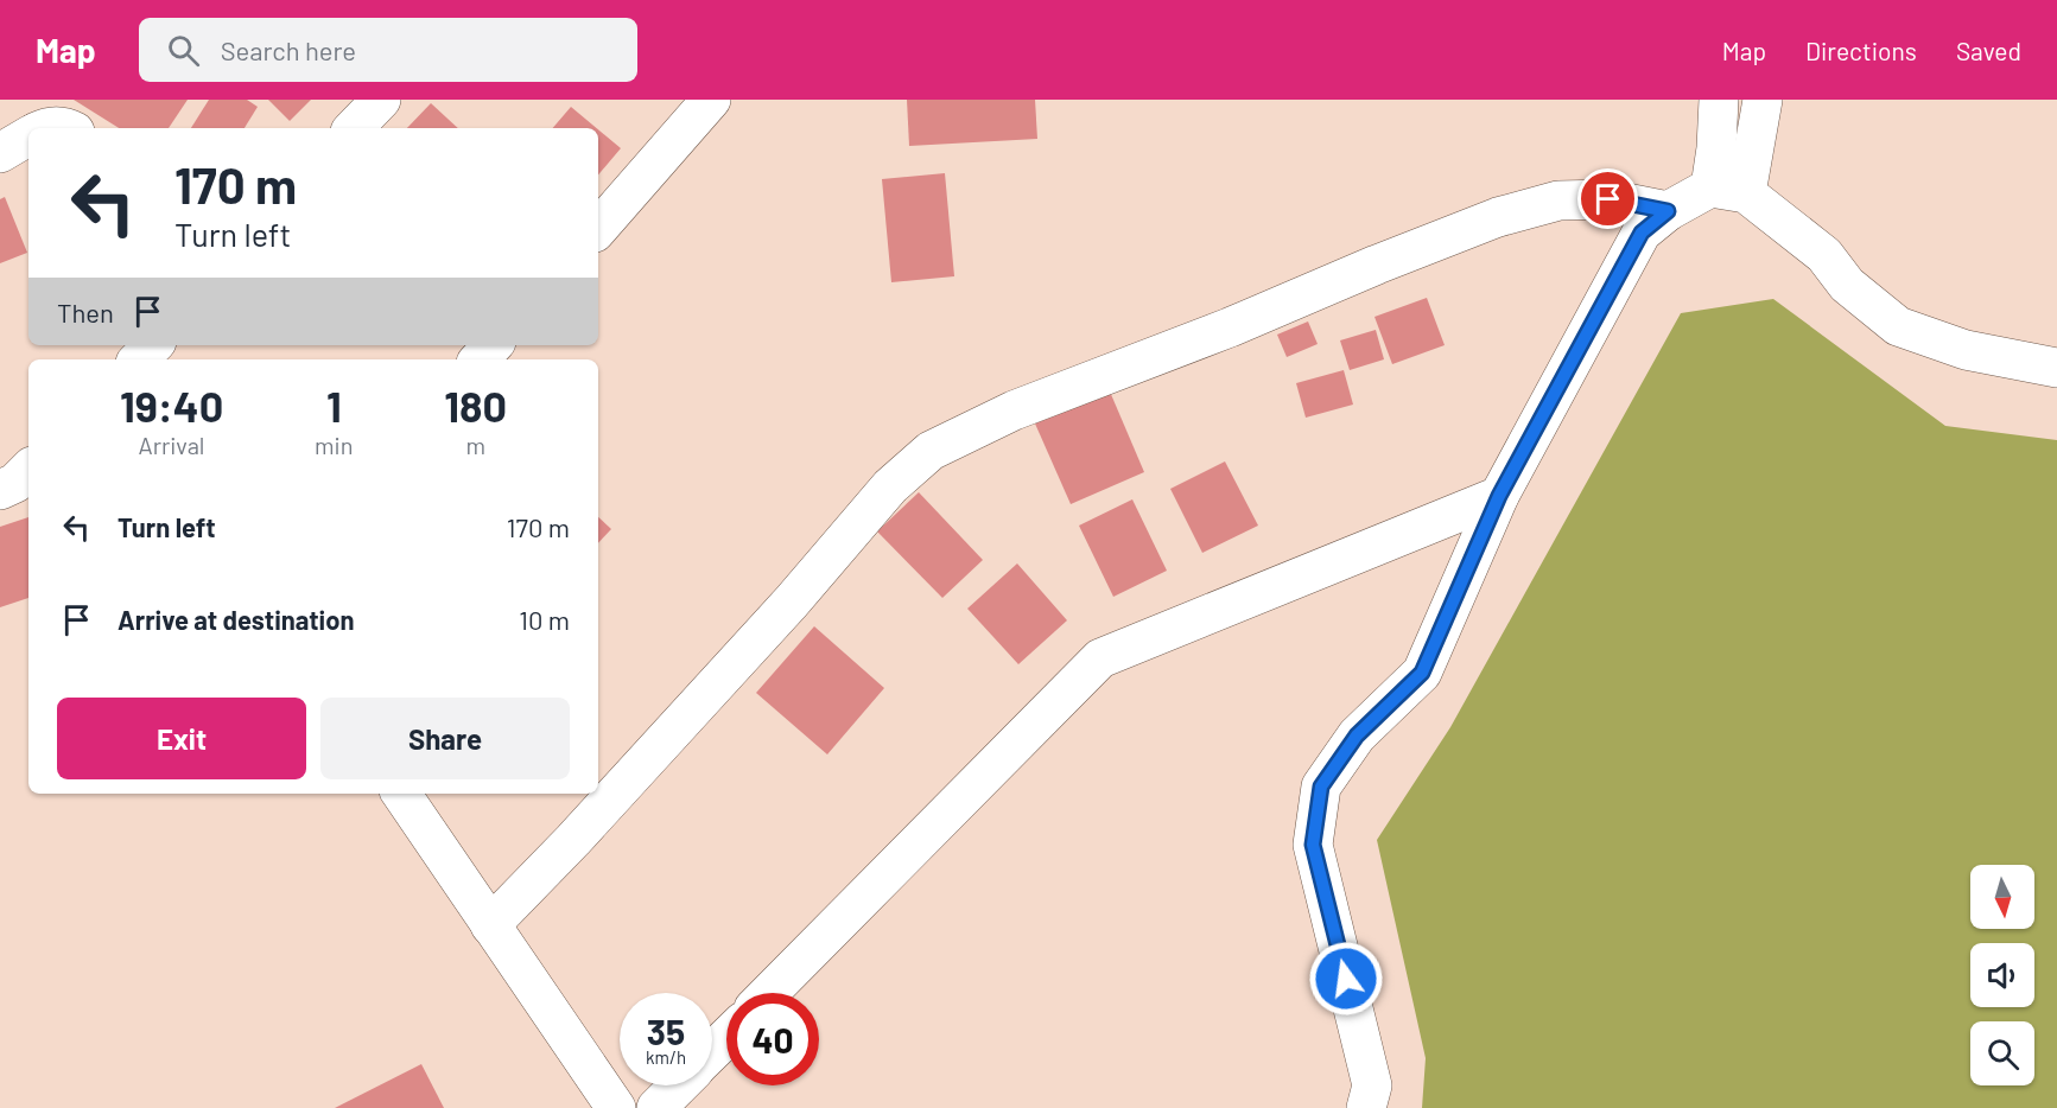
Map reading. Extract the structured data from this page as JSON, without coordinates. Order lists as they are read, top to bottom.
{
  "north": "bottom",
  "page": {
    "header": "Map",
    "search": "Search here",
    "nav": ["Map", "Directions", "Saved"],
    "turn": ["170 m", "Turn left"],
    "then": "Then",
    "eta": [
      "19:40",
      "Arrival",
      "1",
      "min",
      "180",
      "m"
    ],
    "list": [
      {
        "name": "Turn left",
        "value": "170 m"
      },
      {
        "name": "Arrive at destination",
        "value": "10 m"
      }
    ],
    "buttons": ["Exit", "Share"],
    "speed": "35 km/h",
    "limit": "40"
  }
}
